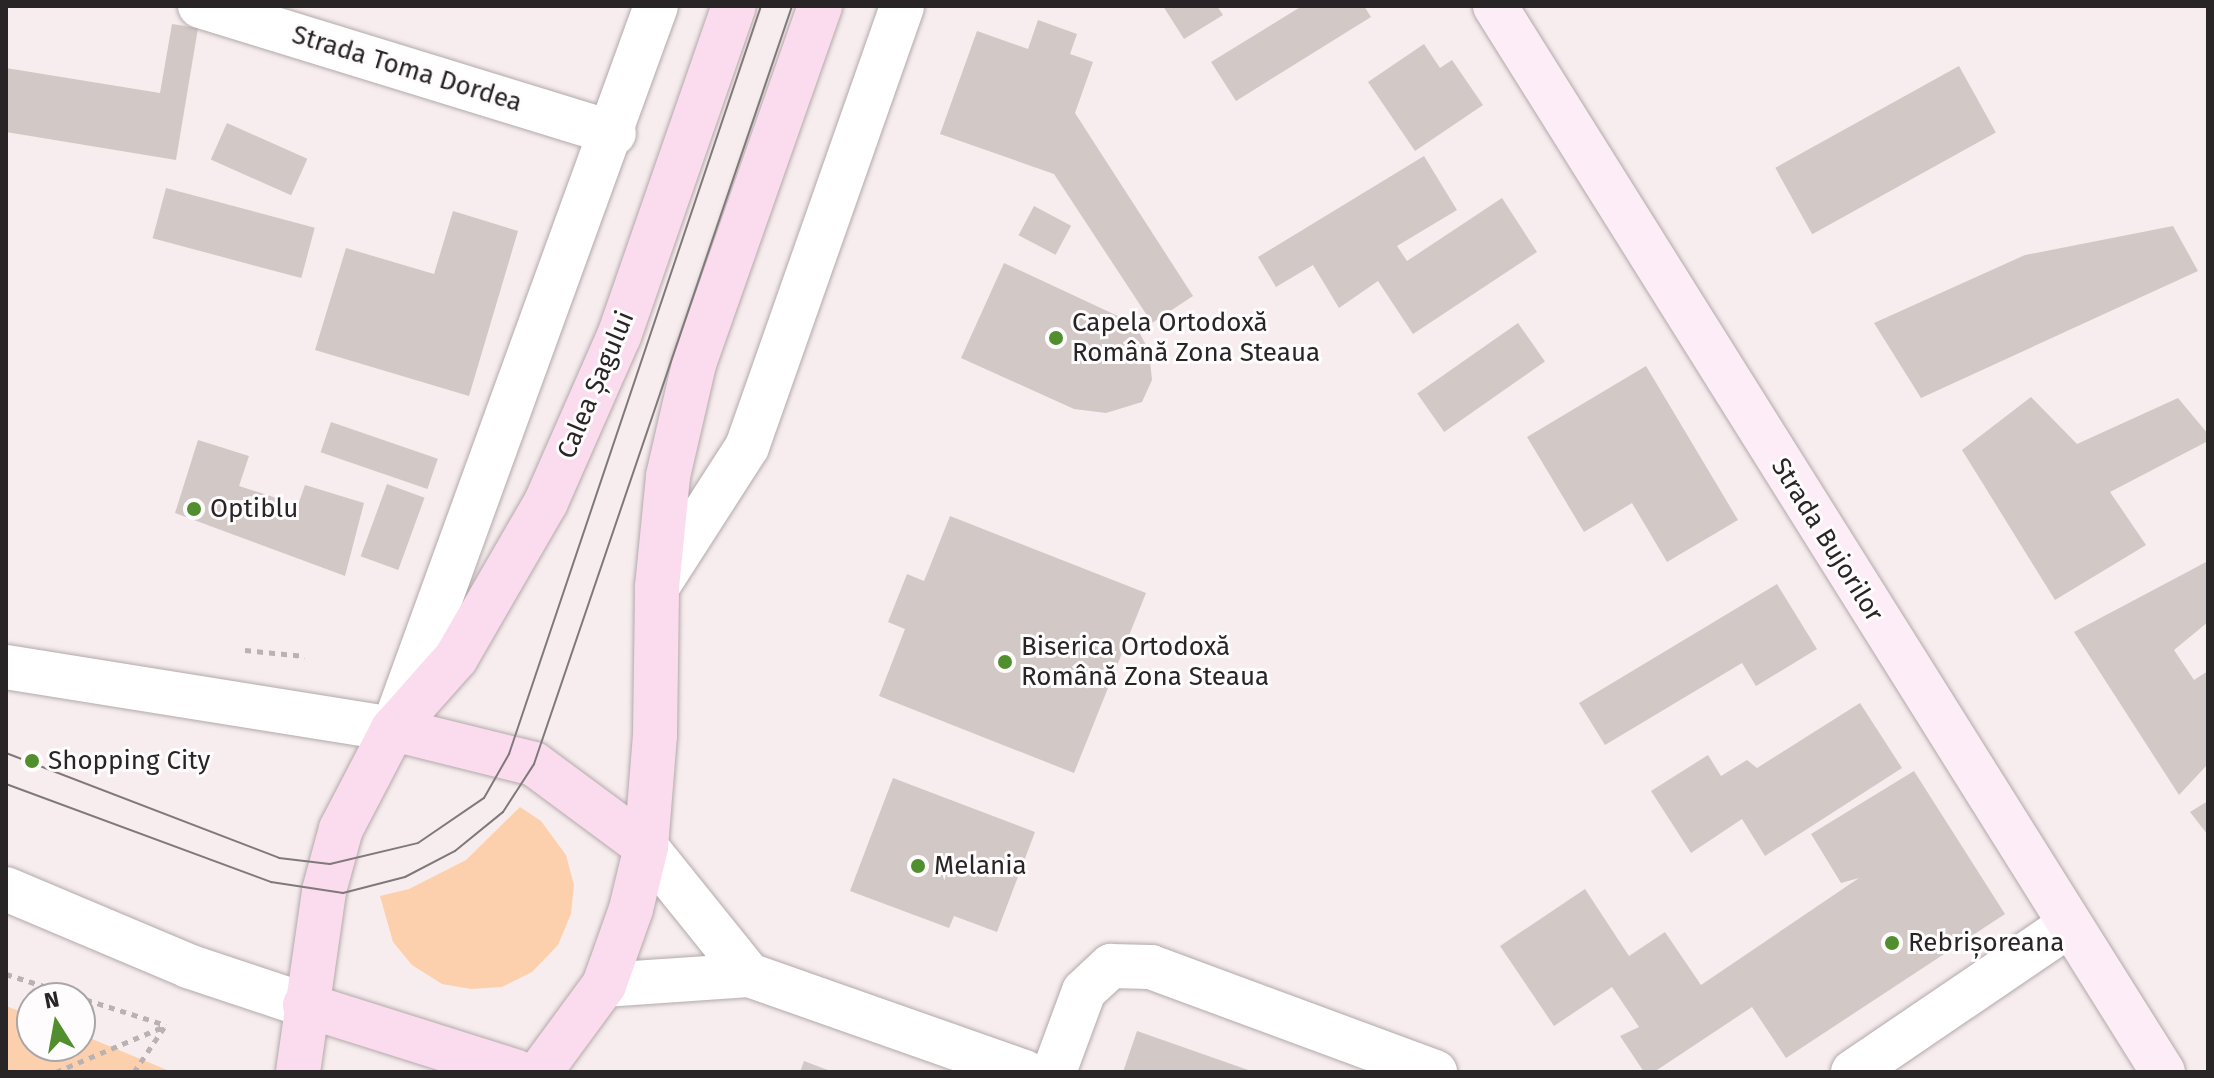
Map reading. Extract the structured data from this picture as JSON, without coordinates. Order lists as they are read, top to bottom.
{
  "streets": {
    "main road": ["Calea Șagului", "Strada Bujorilor"],
    "street": ["Strada Toma Dordea"]
  },
  "crossings": [
    ["Strada Toma Dordea", "Calea Șagului"]
  ],
  "places": [
    "Capela Ortodoxă Română Zona Steaua",
    "Optiblu",
    "Biserica Ortodoxă Română Zona Steaua",
    "Shopping City",
    "Melania",
    "Rebrișoreana"
  ],
  "north": "top"
}
